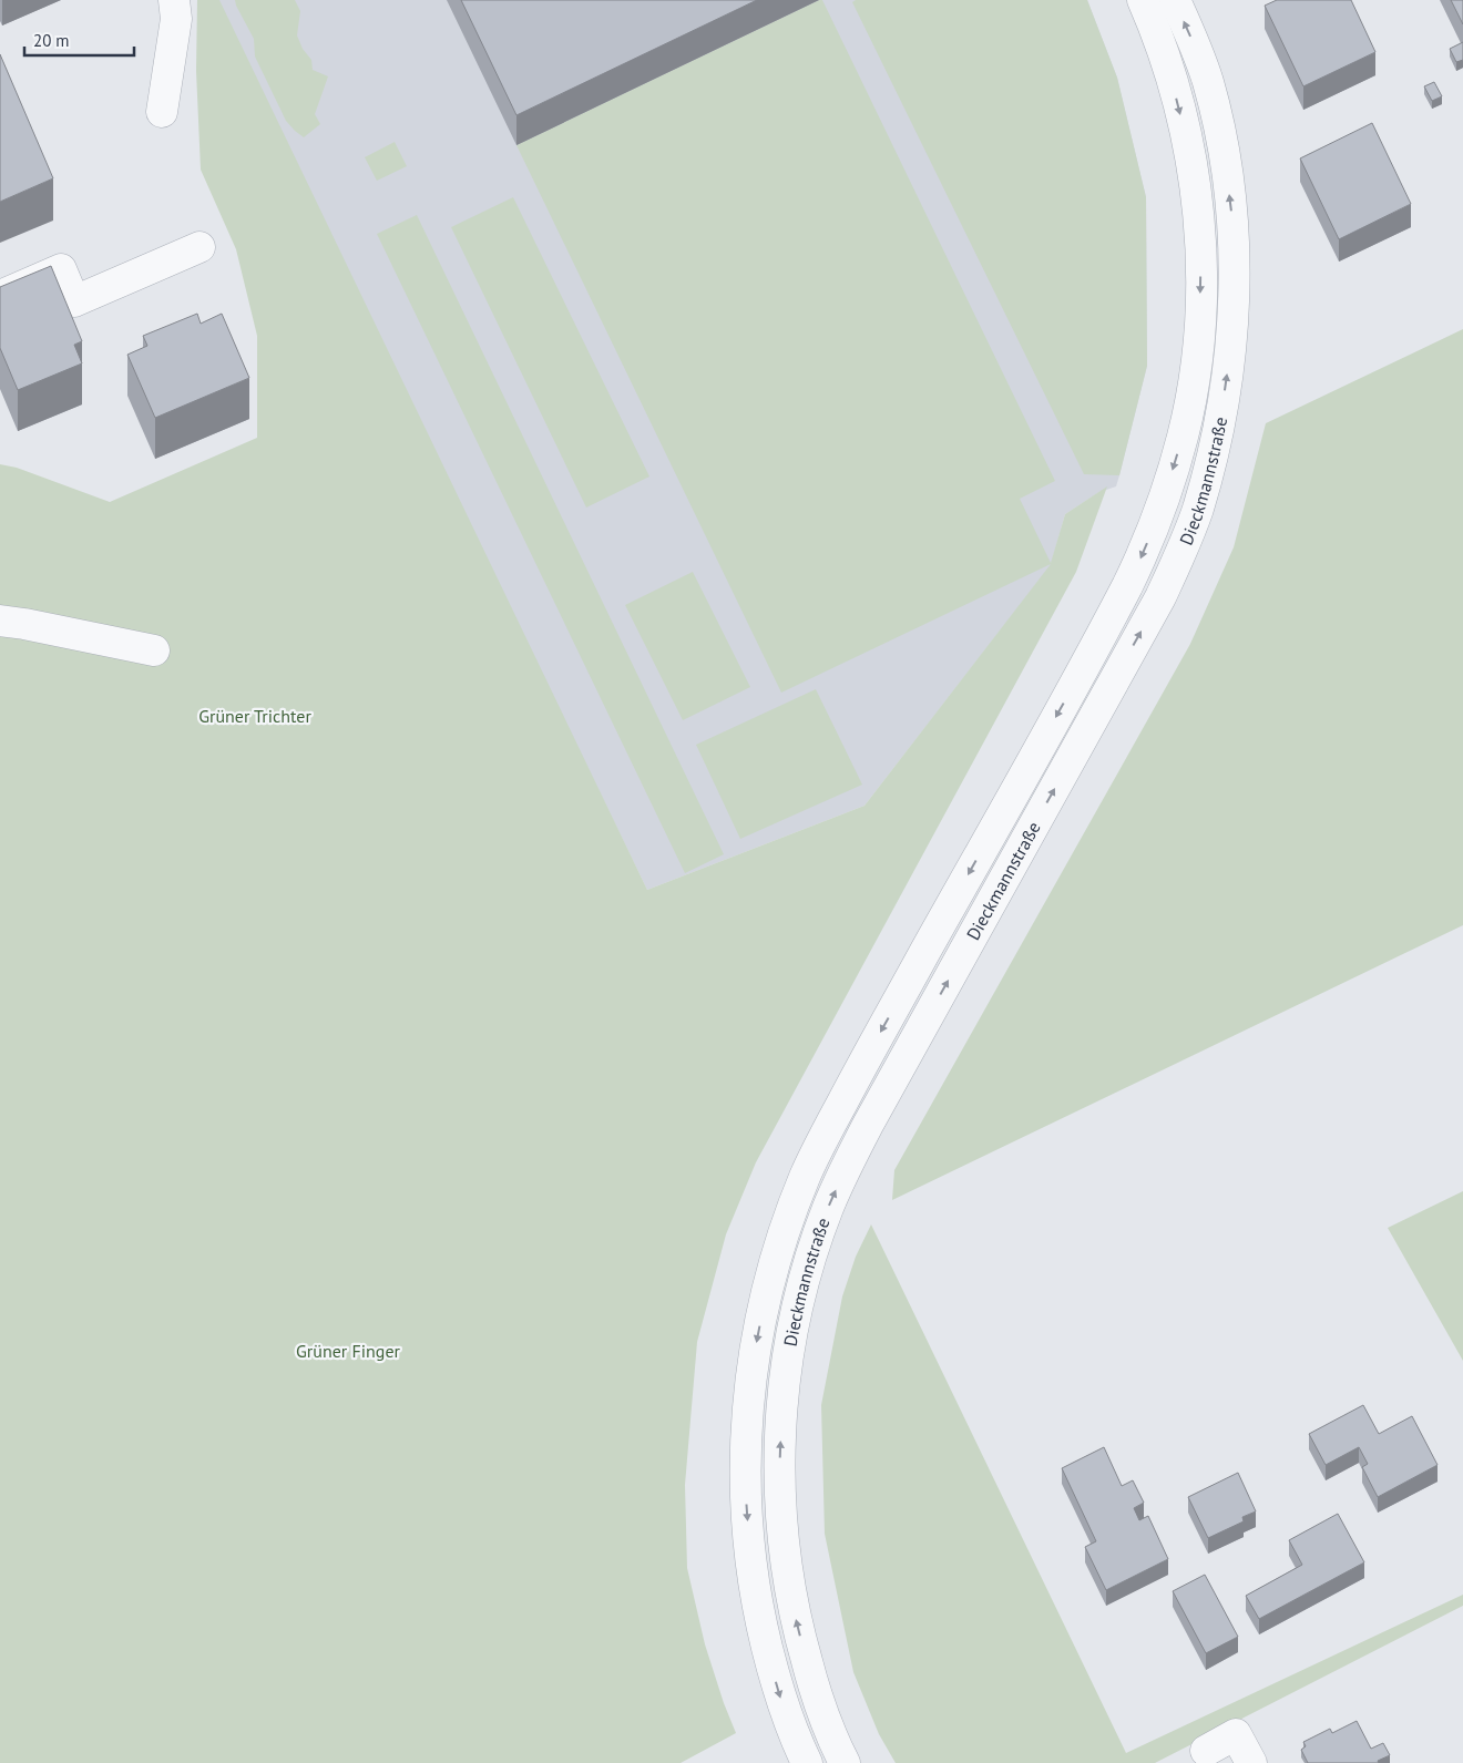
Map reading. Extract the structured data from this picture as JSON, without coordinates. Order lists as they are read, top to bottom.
{
  "streets": {
    "street": ["Dieckmannstraße"]
  },
  "parks": ["Grüner Trichter", "Grüner Finger"],
  "scale_bar": "20 m"
}
